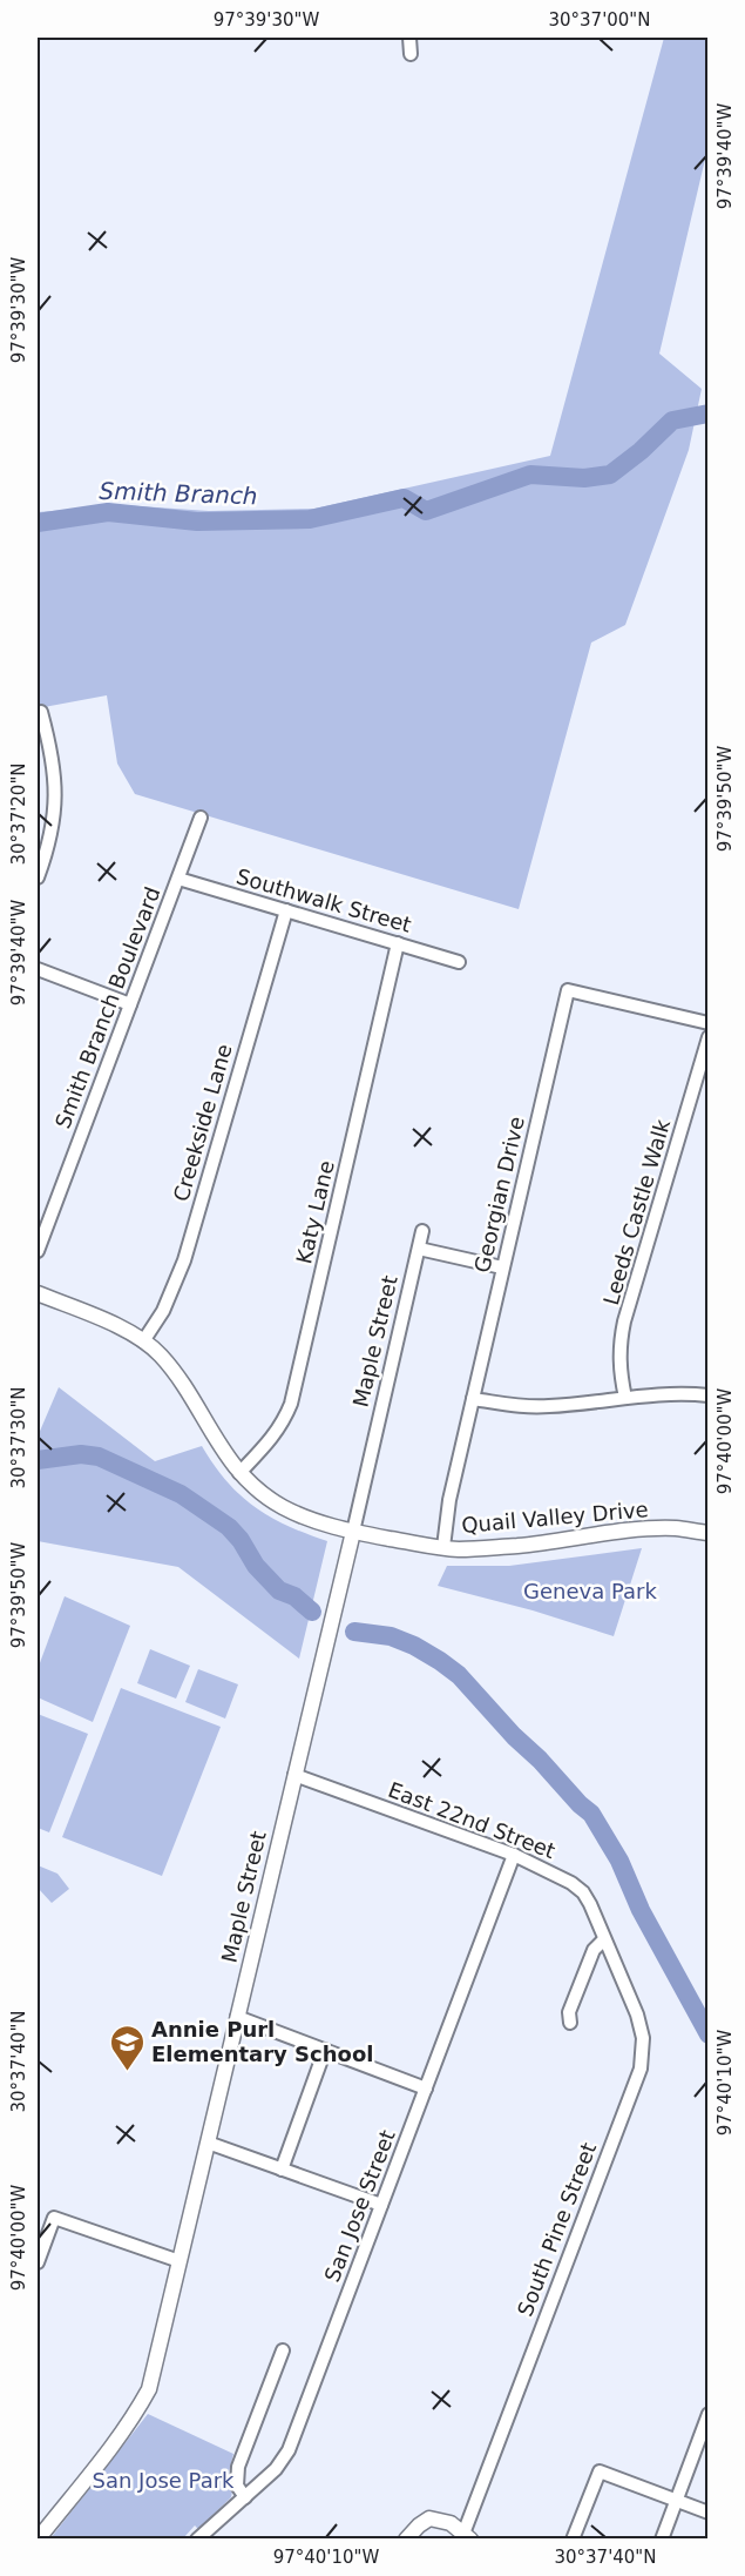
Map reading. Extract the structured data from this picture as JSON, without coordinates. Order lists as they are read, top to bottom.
{
  "streets": {
    "street": [
      "Southwalk Street",
      "Smith Branch Boulevard",
      "Creekside Lane",
      "Georgian Drive",
      "Katy Lane",
      "Leeds Castle Walk",
      "Maple Street",
      "Quail Valley Drive",
      "East 22nd Street",
      "San Jose Street",
      "South Pine Street"
    ]
  },
  "crossings": [
    ["Southwalk Street", "Smith Branch Boulevard"],
    ["Southwalk Street", "Creekside Lane"],
    ["Southwalk Street", "Katy Lane"],
    ["Creekside Lane", "Quail Valley Drive"],
    ["Georgian Drive", "Quail Valley Drive"],
    ["Katy Lane", "Quail Valley Drive"],
    ["Maple Street", "Quail Valley Drive"],
    ["Maple Street", "East 22nd Street"],
    ["East 22nd Street", "San Jose Street"],
    ["East 22nd Street", "South Pine Street"]
  ],
  "water": ["Smith Branch"],
  "parks": ["Geneva Park", "San Jose Park"],
  "places": {
    "school or university": ["Annie Purl Elementary School"]
  },
  "coordinates": [
    "97°39'30\"W",
    "30°37'00\"N",
    "97°39'40\"W",
    "97°39'50\"W",
    "30°37'20\"N",
    "30°37'30\"N",
    "97°40'00\"W",
    "30°37'40\"N",
    "97°40'10\"W"
  ]
}
